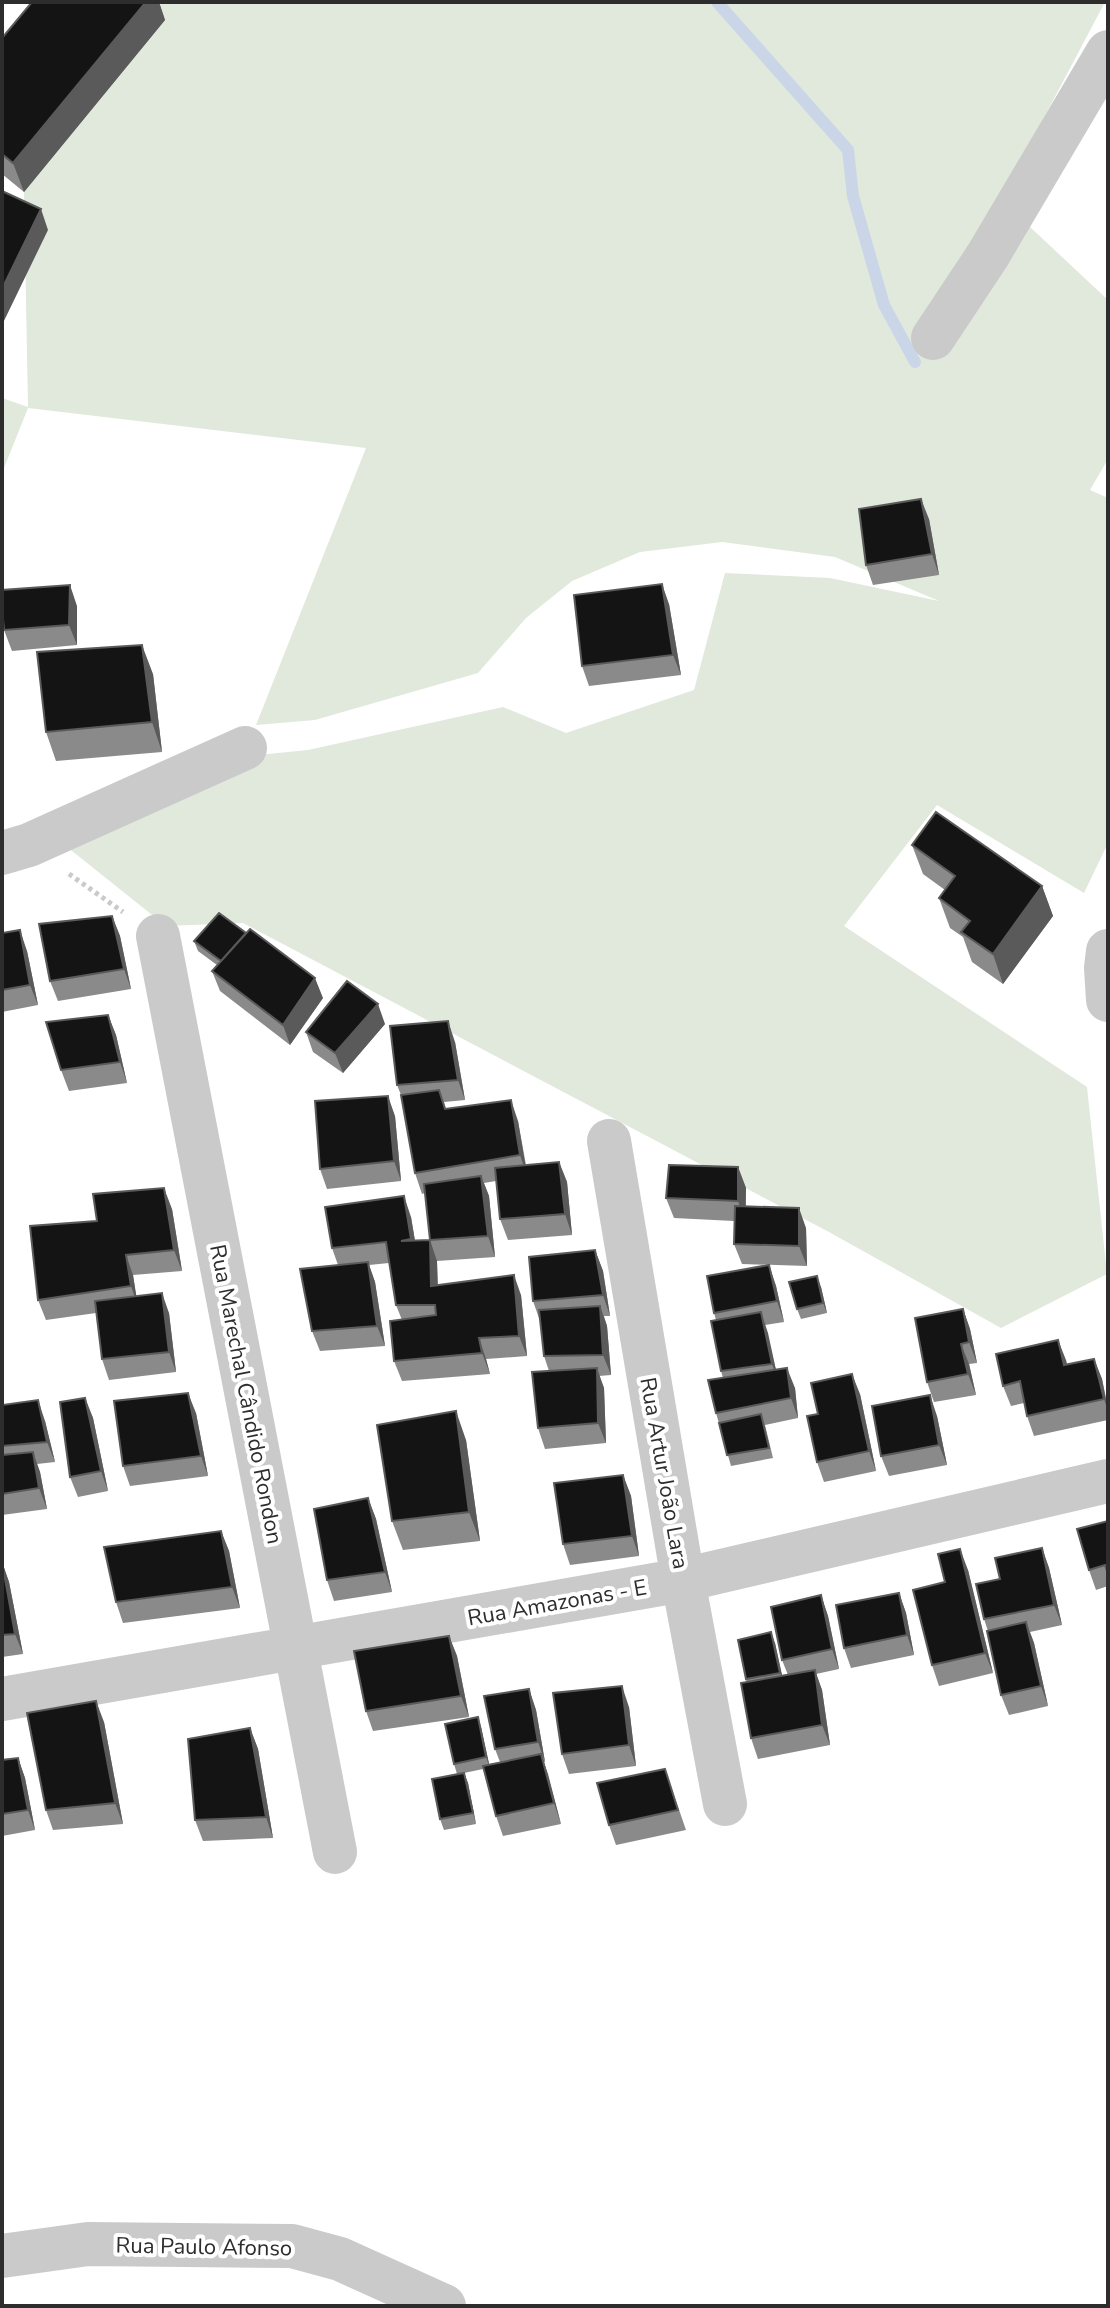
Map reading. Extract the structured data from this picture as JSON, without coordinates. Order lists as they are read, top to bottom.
{
  "streets": {
    "street": [
      "Rua Marechal Cândido Rondon",
      "Rua Artur João Lara",
      "Rua Amazonas - E",
      "Rua Paulo Afonso"
    ]
  },
  "crossings": [
    ["Rua Marechal Cândido Rondon", "Rua Amazonas - E"],
    ["Rua Artur João Lara", "Rua Amazonas - E"]
  ]
}
